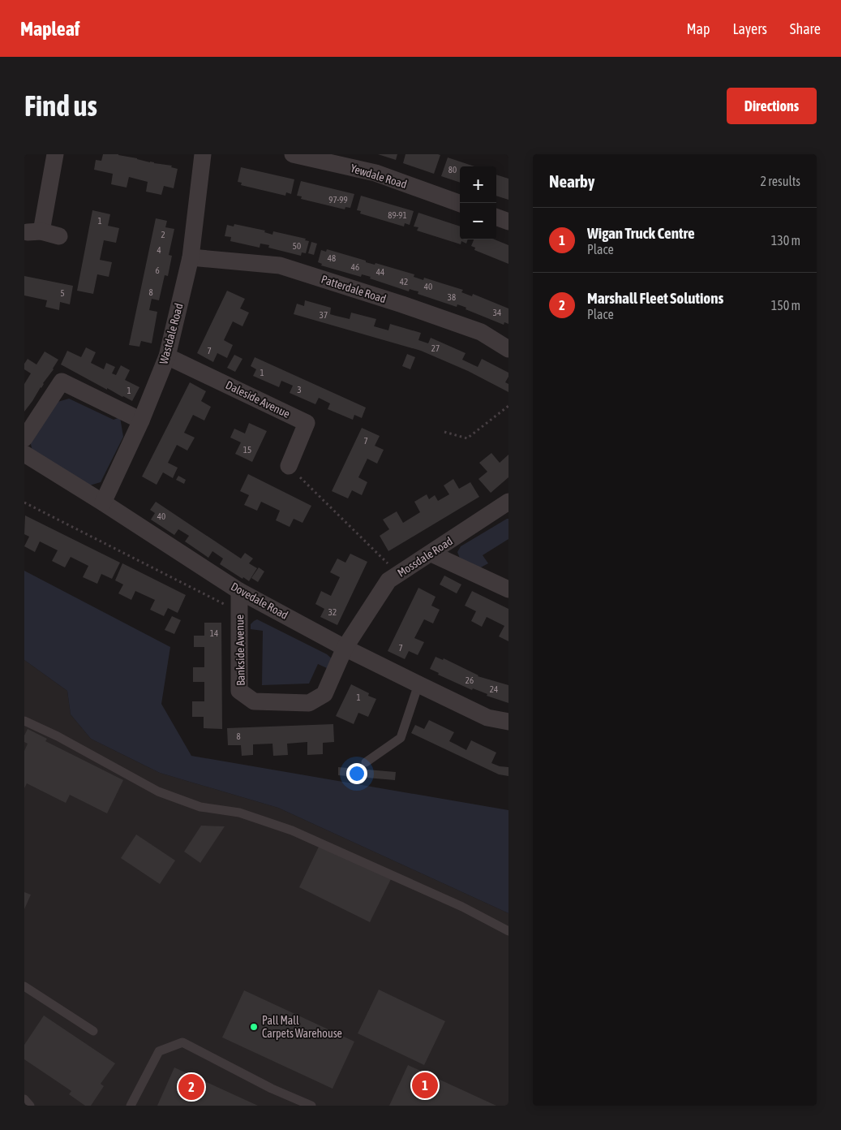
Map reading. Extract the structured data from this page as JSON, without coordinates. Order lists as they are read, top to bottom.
{
  "streets": {
    "street": [
      "Yewdale Road",
      "Patterdale Road",
      "Wastdale Road",
      "Daleside Avenue",
      "Mossdale Road",
      "Dovedale Road",
      "Bankside Avenue"
    ]
  },
  "crossings": [
    ["Patterdale Road", "Wastdale Road"],
    ["Wastdale Road", "Daleside Avenue"],
    ["Wastdale Road", "Dovedale Road"],
    ["Mossdale Road", "Dovedale Road"],
    ["Mossdale Road", "Bankside Avenue"],
    ["Dovedale Road", "Bankside Avenue"]
  ],
  "places": ["Pall Mall Carpets Warehouse"],
  "house_numbers": [
    "80",
    "97-99",
    "89-91",
    "1",
    "2",
    "50",
    "4",
    "48",
    "46",
    "6",
    "44",
    "42",
    "40",
    "8",
    "5",
    "38",
    "34",
    "37",
    "27",
    "7",
    "1",
    "3",
    "1",
    "7",
    "15",
    "40",
    "32",
    "14",
    "7",
    "26",
    "24",
    "1",
    "8"
  ],
  "page": {
    "header": "Mapleaf",
    "nav": ["Map", "Layers", "Share"],
    "buttons": "Directions",
    "title": "Find us",
    "heading": ["Nearby", "2 results"],
    "map_buttons": ["+", "−"],
    "list": [
      {
        "mark": "1",
        "name": "Wigan Truck Centre",
        "note": "Place",
        "value": "130 m"
      },
      {
        "mark": "2",
        "name": "Marshall Fleet Solutions",
        "note": "Place",
        "value": "150 m"
      }
    ],
    "pins": ["1", "2"]
  }
}
